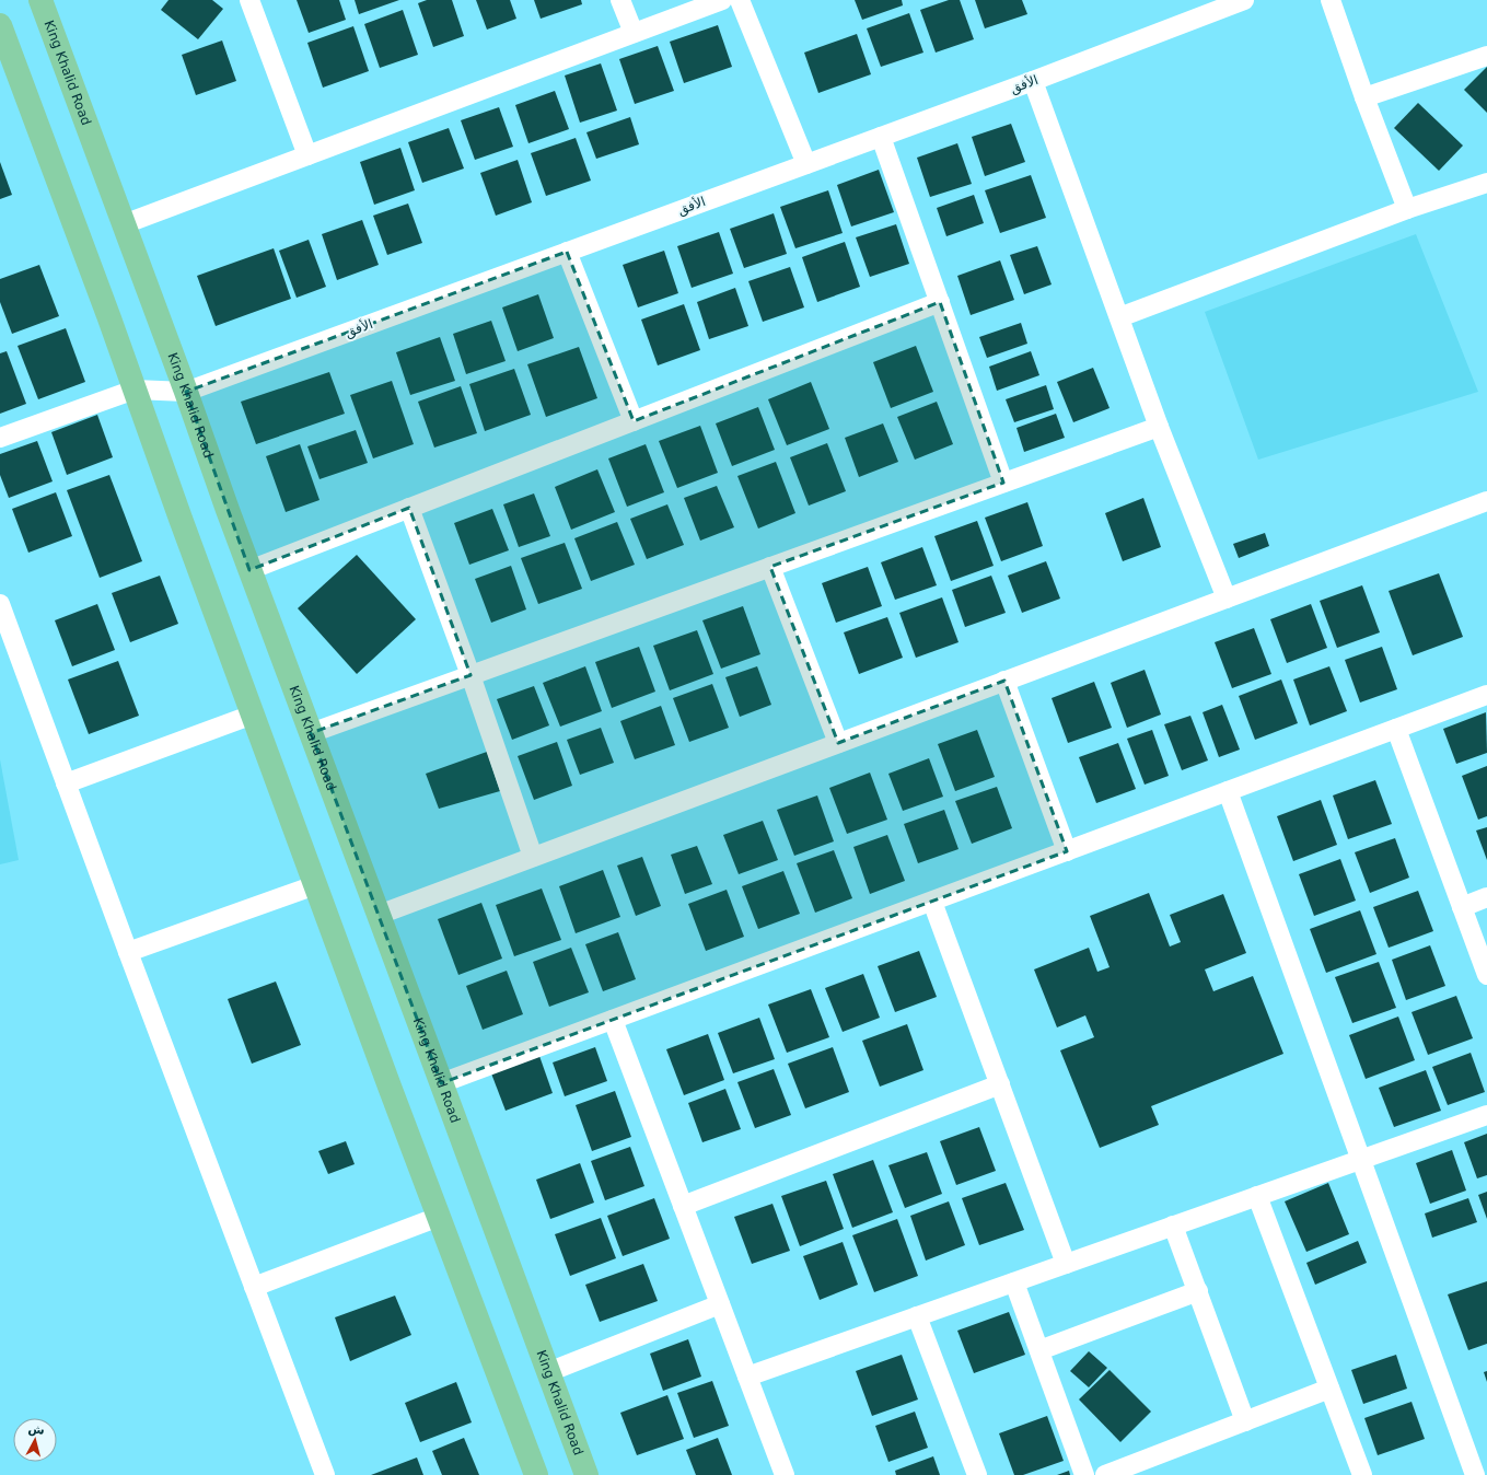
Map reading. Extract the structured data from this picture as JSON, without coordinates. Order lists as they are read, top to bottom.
{
  "streets": {
    "main road": ["King Khalid Road"],
    "street": ["الأفق"]
  },
  "crossings": [
    ["King Khalid Road", "الأفق"]
  ],
  "north": "top"
}
